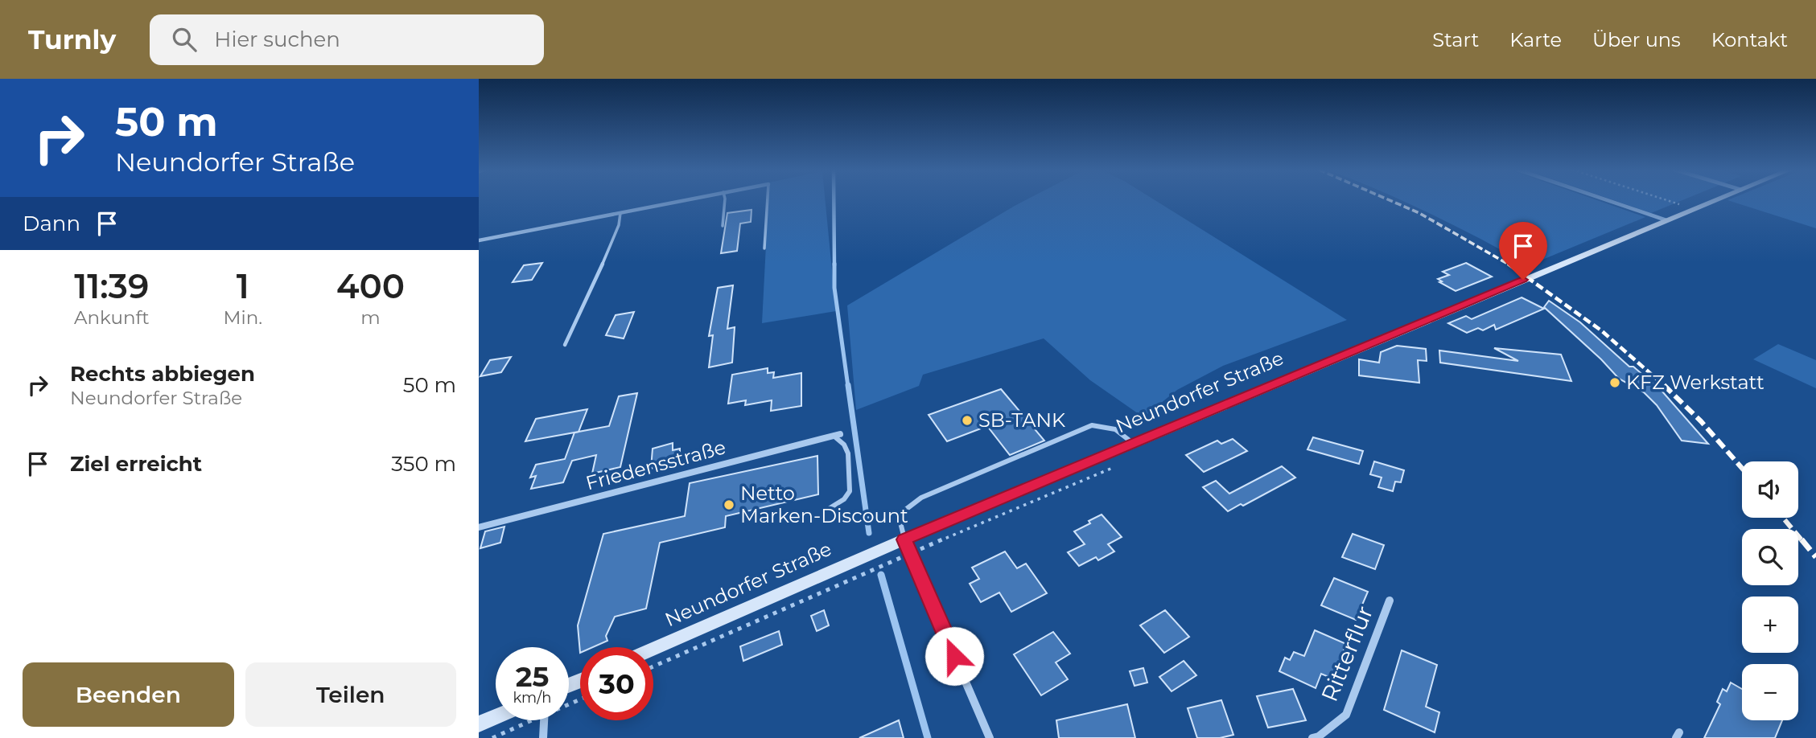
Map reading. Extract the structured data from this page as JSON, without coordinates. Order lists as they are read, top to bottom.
{
  "streets": {
    "main road": ["Neundorfer Straße"],
    "street": ["Friedensstraße", "Ritterflur"]
  },
  "places": ["KFZ Werkstatt", "SB-TANK", "Netto Marken-Discount"],
  "page": {
    "header": "Turnly",
    "search": "Hier suchen",
    "nav": [
      "Start",
      "Karte",
      "Über uns",
      "Kontakt"
    ],
    "turn": ["50 m", "Neundorfer Straße"],
    "then": "Dann",
    "eta": [
      "11:39",
      "Ankunft",
      "1",
      "Min.",
      "400",
      "m"
    ],
    "list": [
      {
        "name": "Rechts abbiegen",
        "note": "Neundorfer Straße",
        "value": "50 m"
      },
      {
        "name": "Ziel erreicht",
        "value": "350 m"
      }
    ],
    "map_buttons": ["+", "−"],
    "speed": "25 km/h",
    "limit": "30",
    "buttons": ["Beenden", "Teilen"]
  }
}
